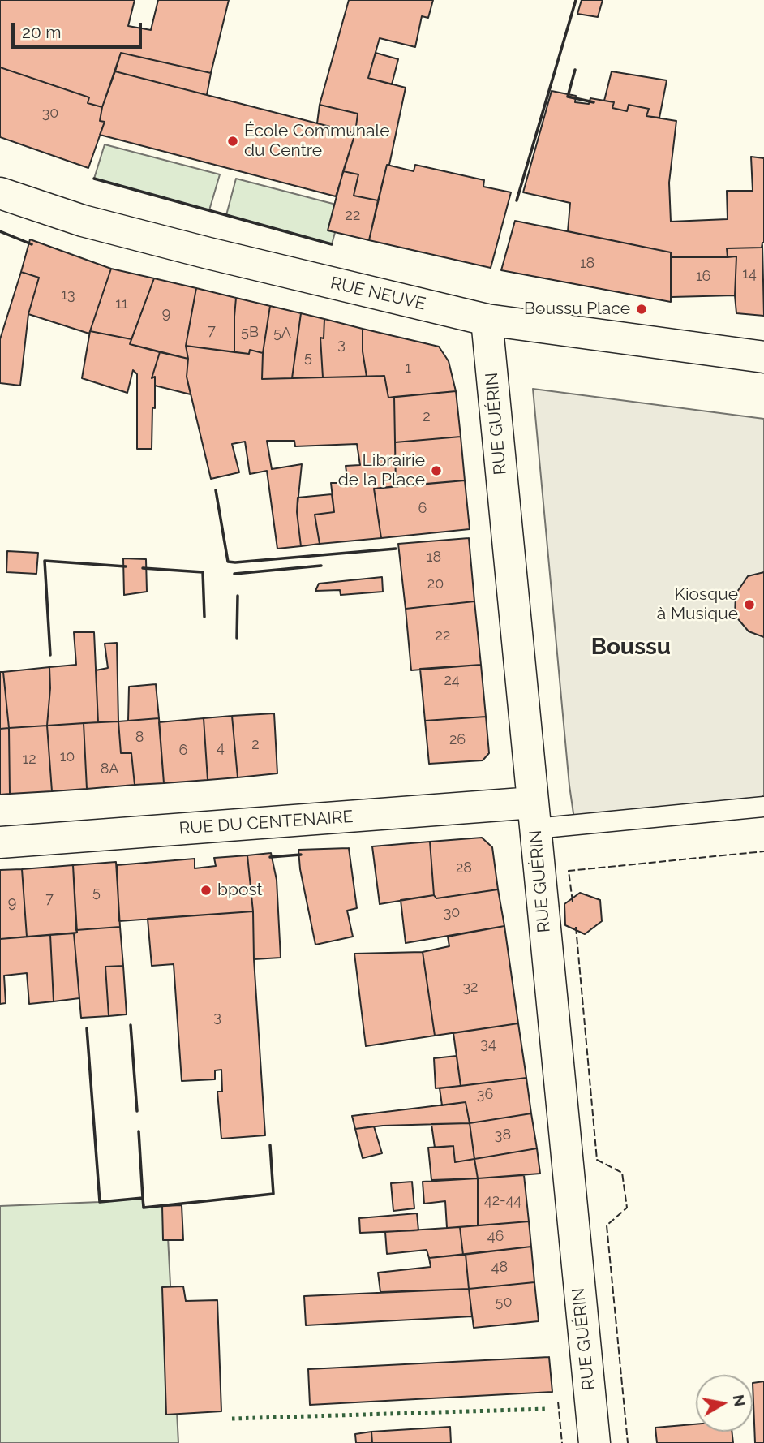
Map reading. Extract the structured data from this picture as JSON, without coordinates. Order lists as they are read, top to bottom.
{
  "streets": {
    "street": ["RUE NEUVE", "RUE GUÉRIN", "RUE DU CENTENAIRE"]
  },
  "crossings": [
    ["RUE NEUVE", "RUE GUÉRIN"],
    ["RUE GUÉRIN", "RUE DU CENTENAIRE"]
  ],
  "districts": ["Boussu"],
  "places": [
    "École Communale du Centre",
    "Boussu Place",
    "Librairie de la Place",
    "Kiosque à Musique",
    "bpost"
  ],
  "house_numbers": [
    "30",
    "22",
    "18",
    "14",
    "16",
    "13",
    "11",
    "9",
    "7",
    "5B",
    "5A",
    "3",
    "5",
    "1",
    "2",
    "6",
    "18",
    "20",
    "22",
    "24",
    "8",
    "26",
    "2",
    "4",
    "6",
    "10",
    "12",
    "8A",
    "28",
    "5",
    "7",
    "9",
    "30",
    "32",
    "3",
    "34",
    "36",
    "38",
    "42-44",
    "46",
    "48",
    "50"
  ],
  "scale_bar": "20 m",
  "north": "right"
}
